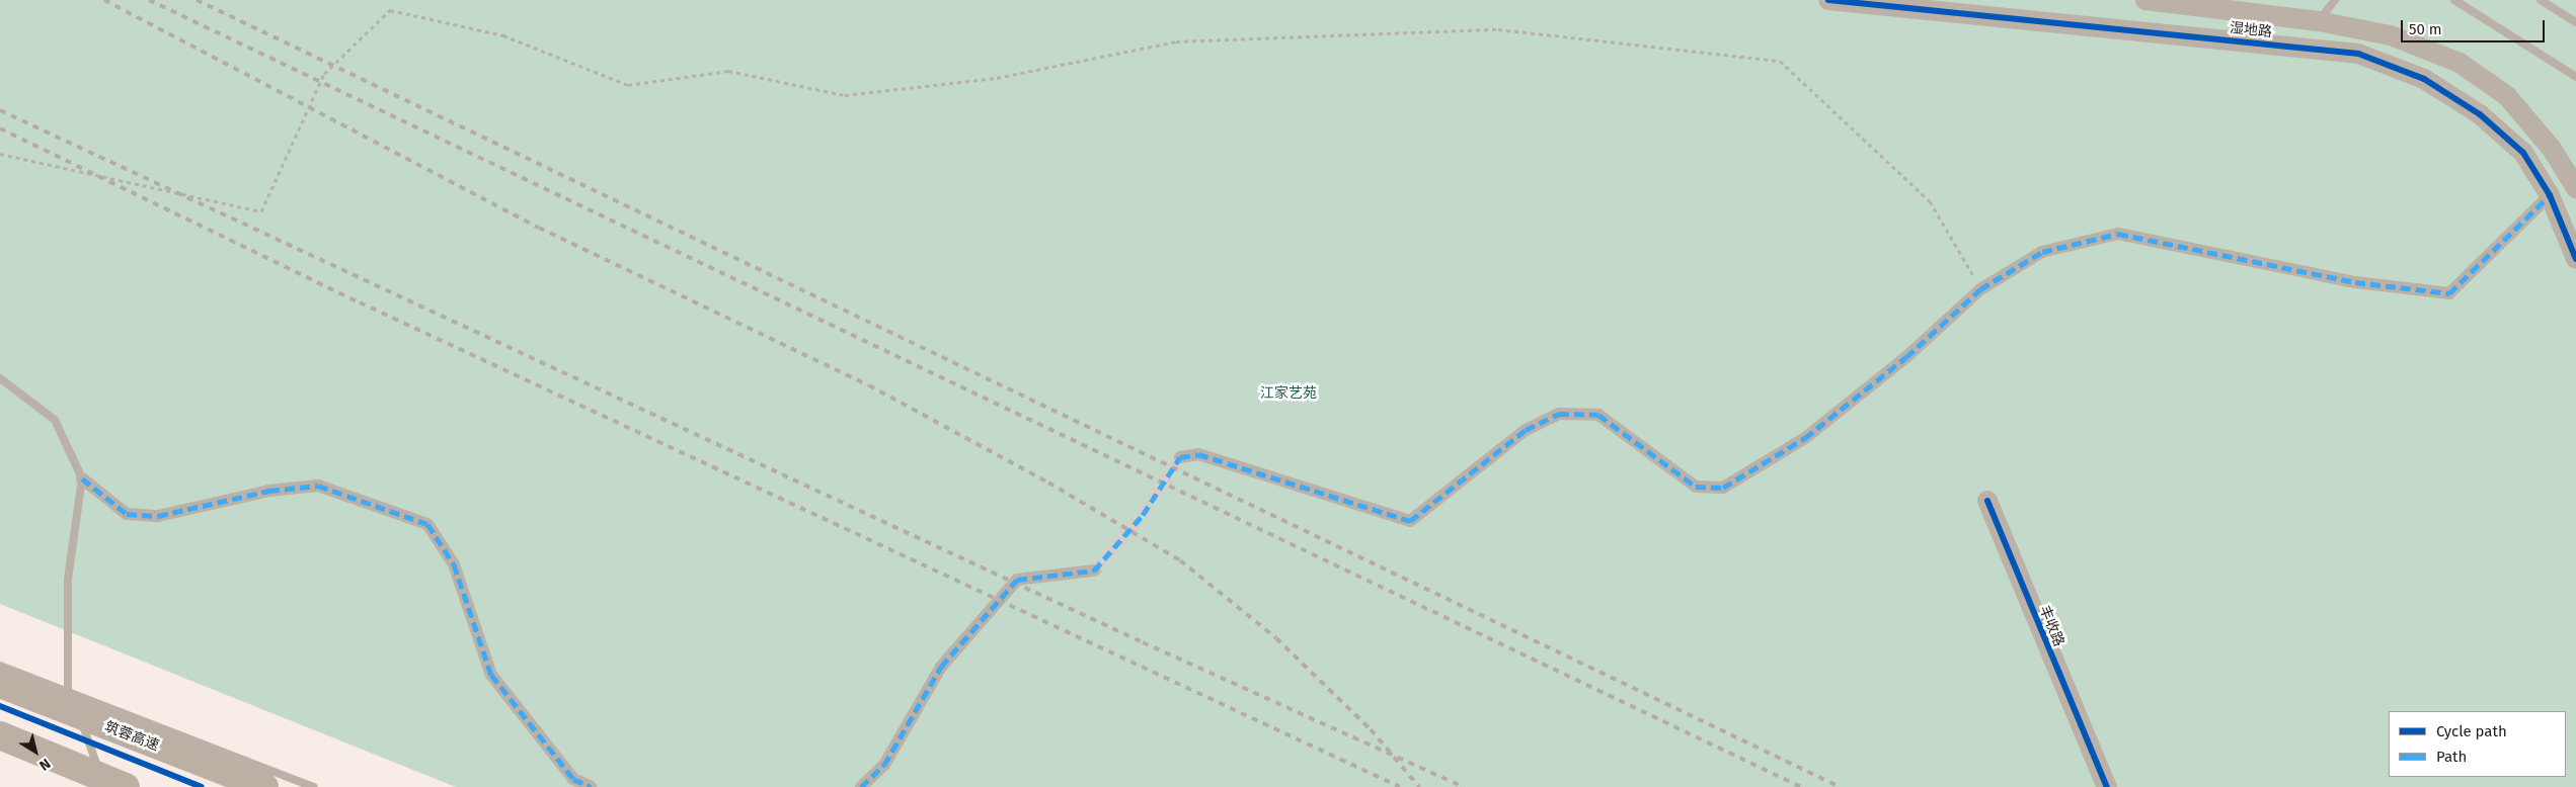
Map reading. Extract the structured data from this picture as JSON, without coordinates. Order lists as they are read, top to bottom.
{
  "streets": {
    "highway": ["筑蓉高速"],
    "street": ["湿地路", "丰收路"]
  },
  "parks": ["江家艺苑"],
  "legend": ["Cycle path", "Path"],
  "scale_bar": "50 m",
  "north": "bottom right"
}
